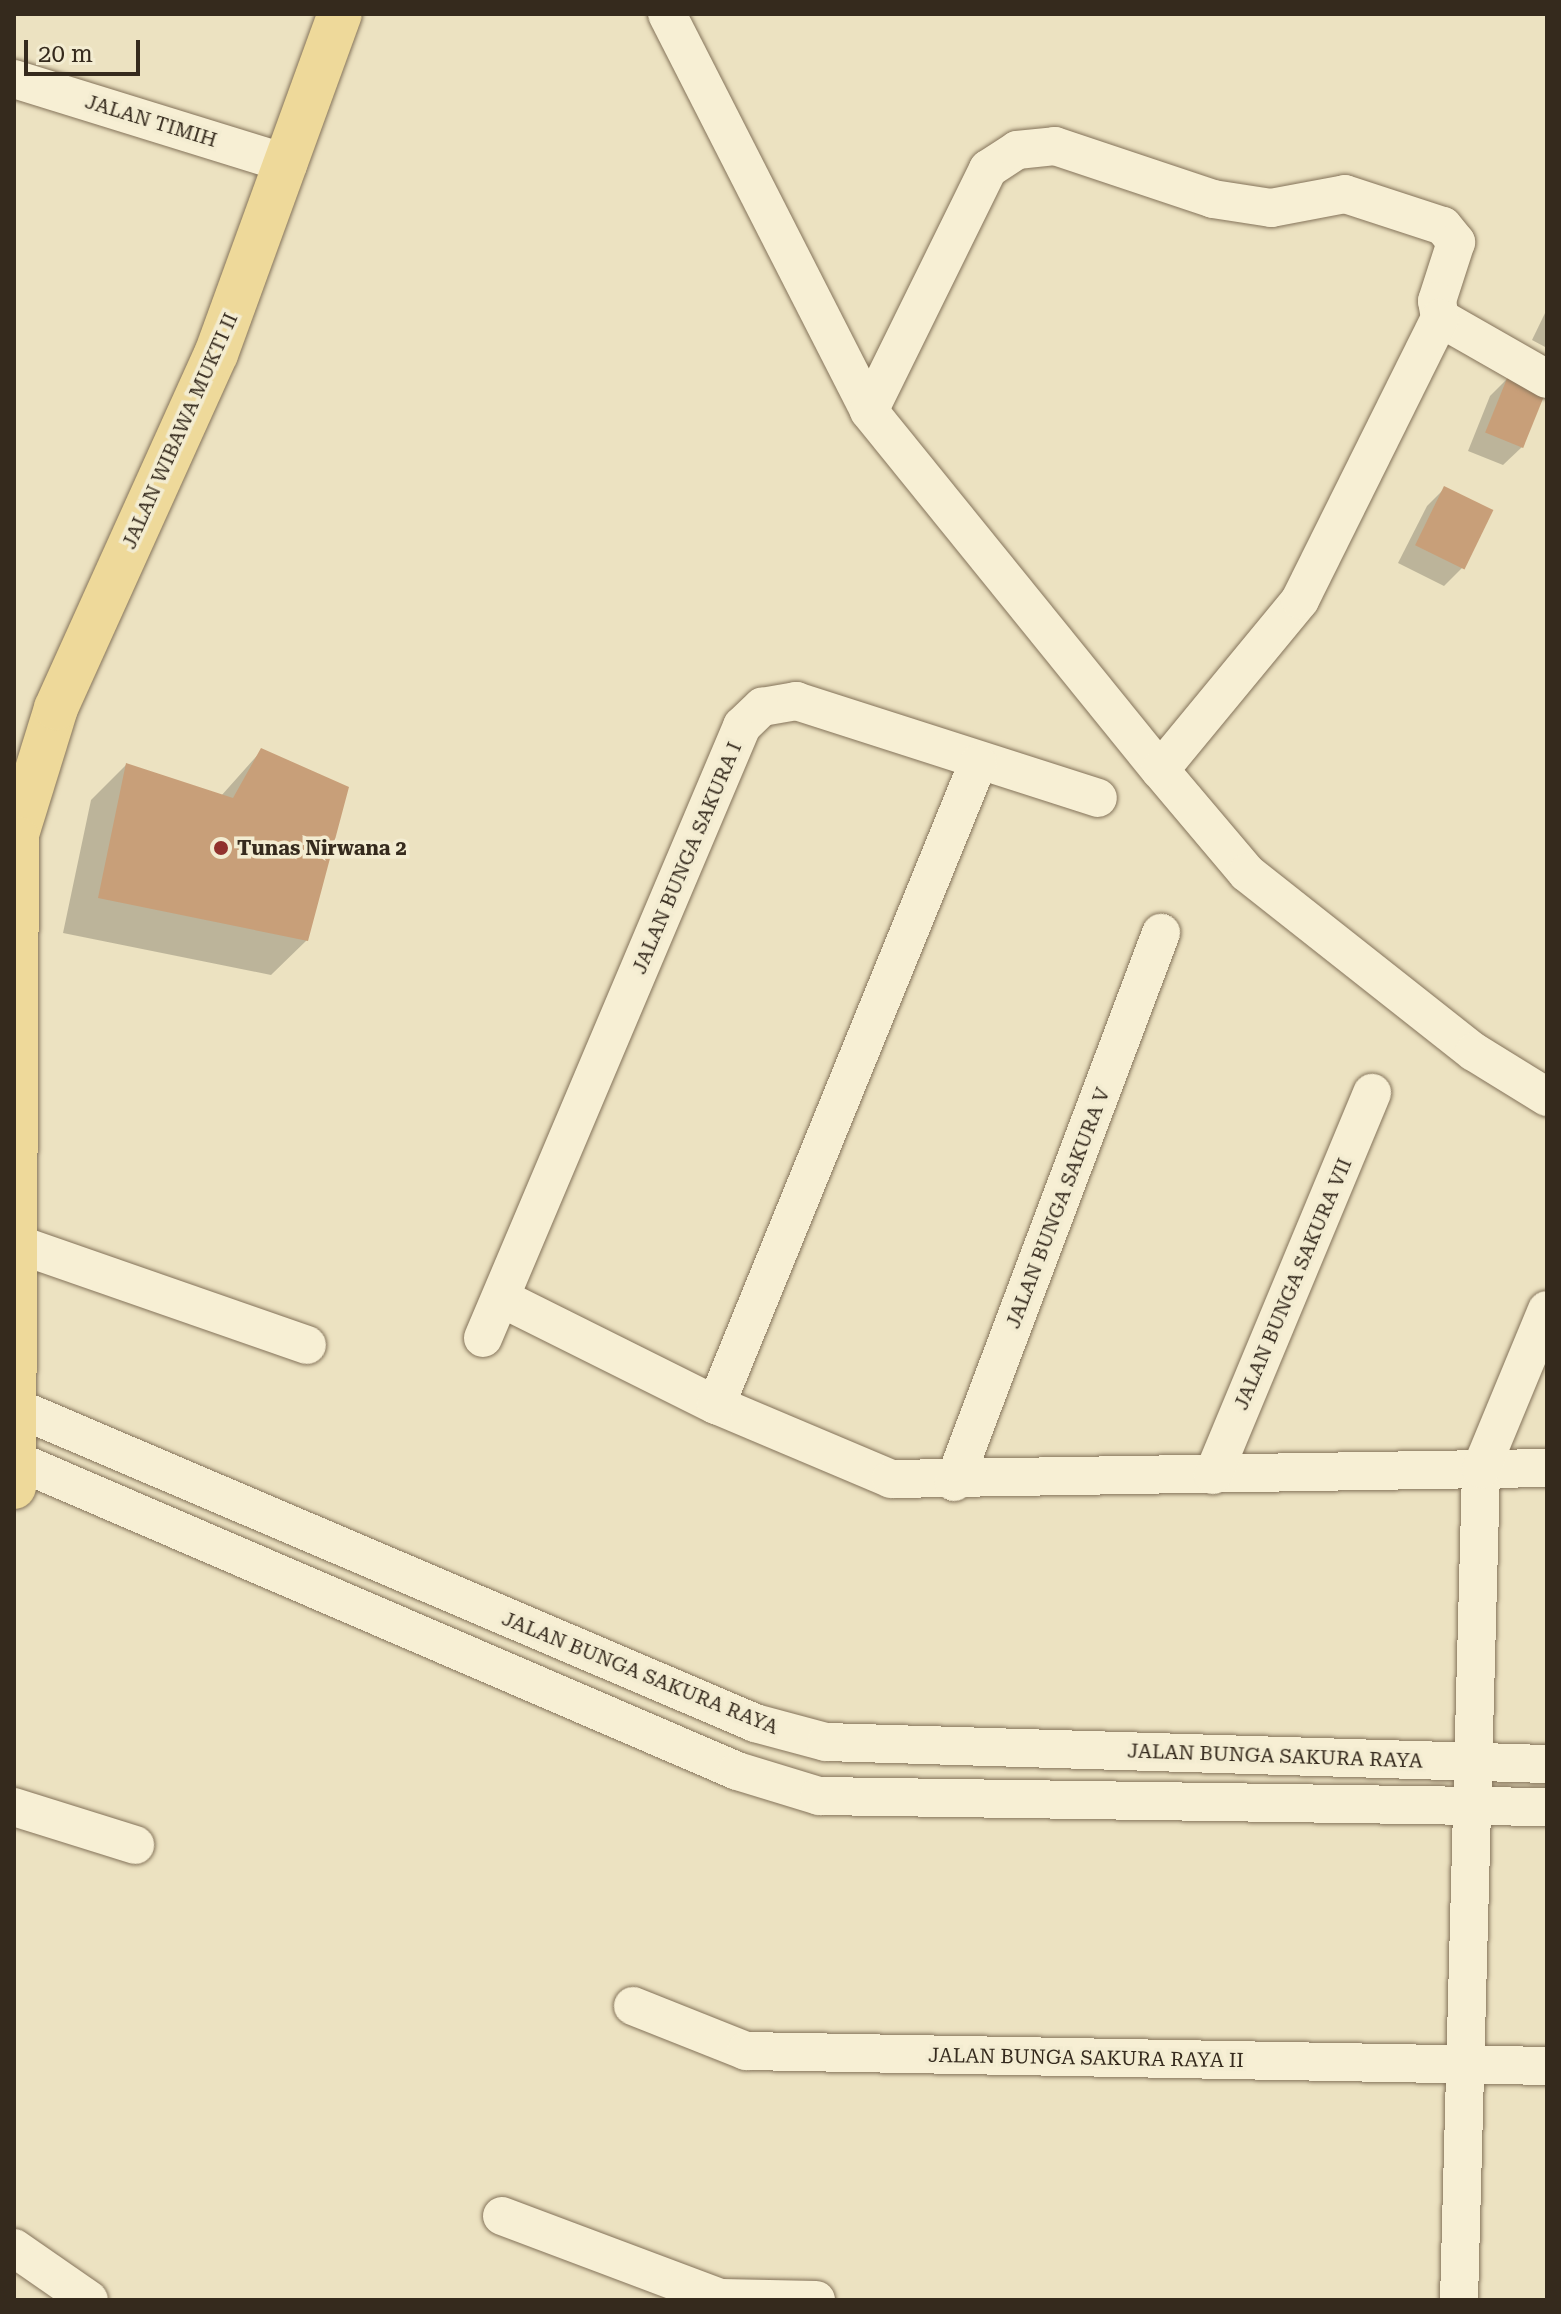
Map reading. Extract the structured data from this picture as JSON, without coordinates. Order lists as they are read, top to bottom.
{
  "streets": {
    "main road": ["JALAN WIBAWA MUKTI II"],
    "street": [
      "JALAN TIMIH",
      "JALAN BUNGA SAKURA I",
      "JALAN BUNGA SAKURA V",
      "JALAN BUNGA SAKURA VII",
      "JALAN BUNGA SAKURA RAYA",
      "JALAN BUNGA SAKURA RAYA II"
    ]
  },
  "crossings": [
    ["JALAN TIMIH", "JALAN WIBAWA MUKTI II"],
    ["JALAN WIBAWA MUKTI II", "JALAN BUNGA SAKURA RAYA"]
  ],
  "places": ["Tunas Nirwana 2"],
  "scale_bar": "20 m"
}
